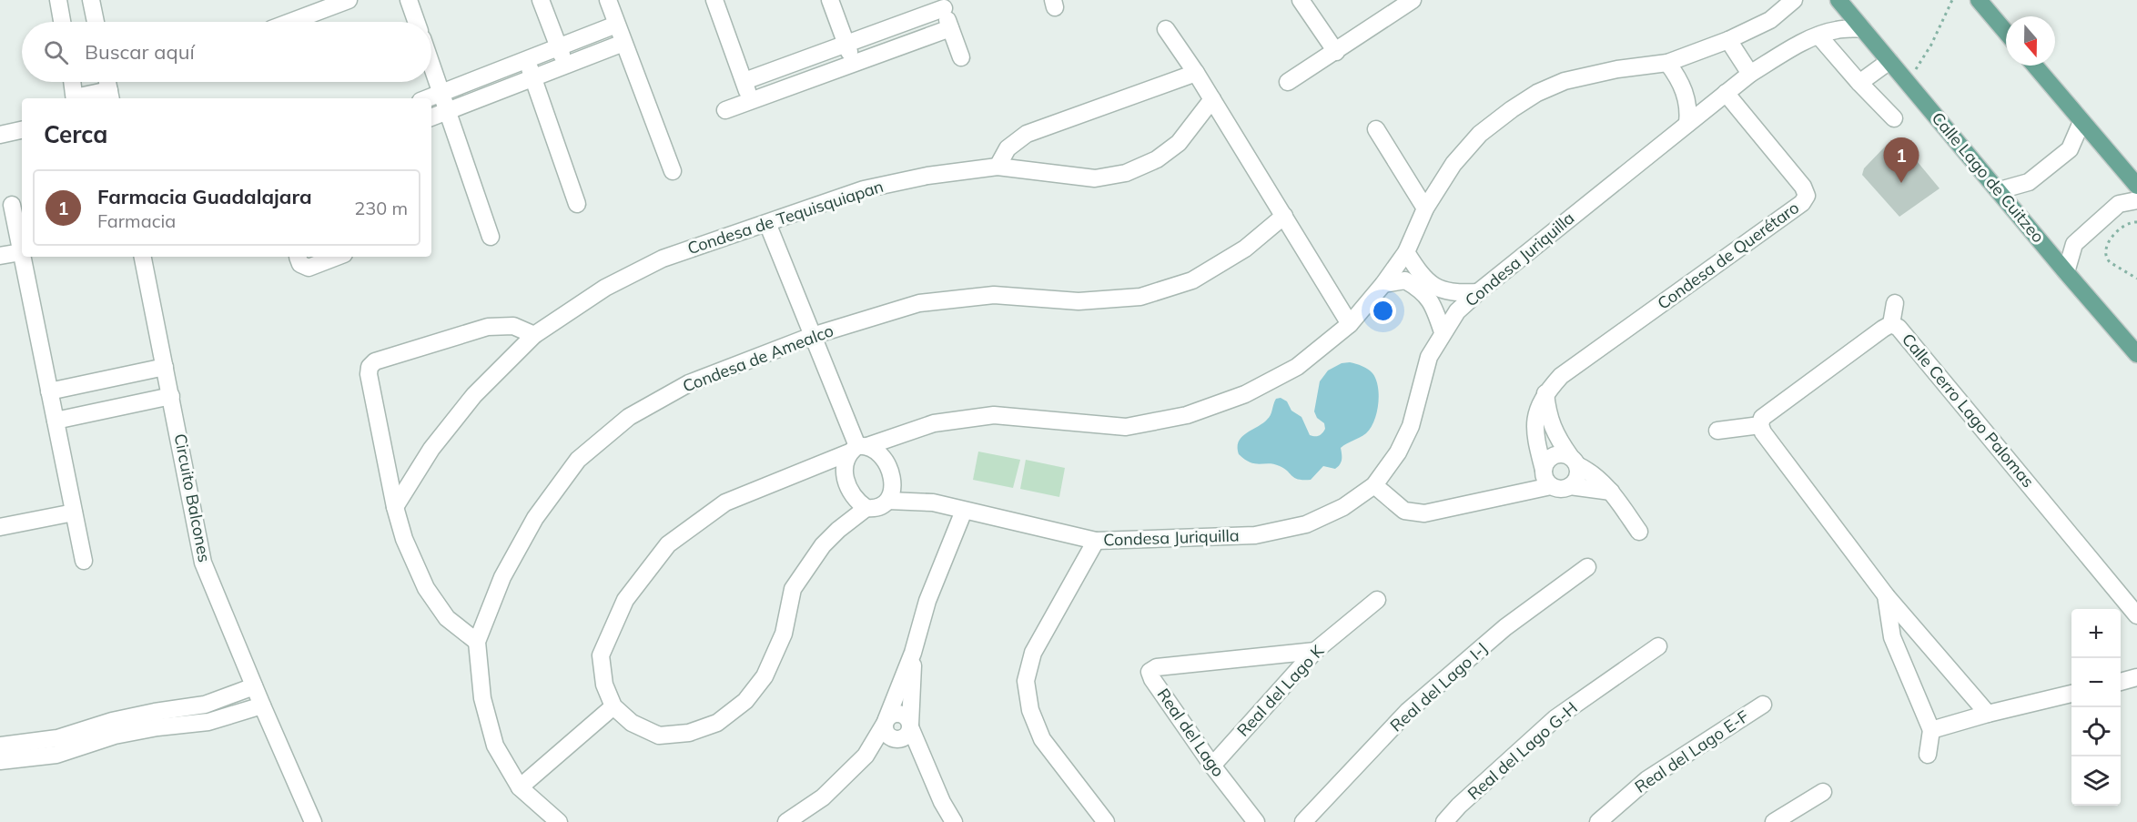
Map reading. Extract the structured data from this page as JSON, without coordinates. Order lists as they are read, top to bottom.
{
  "streets": {
    "main road": ["Calle Lago de Cuitzeo"],
    "street": [
      "Condesa de Tequisquiapan",
      "Condesa de Querétaro",
      "Condesa Juriquilla",
      "Condesa de Amealco",
      "Calle Cerro Lago Palomas",
      "Circuito Balcones",
      "Real del Lago I-J",
      "Real del Lago K",
      "Real del Lago",
      "Real del Lago G-H",
      "Real del Lago E-F"
    ]
  },
  "crossings": [
    ["Calle Lago de Cuitzeo", "Condesa Juriquilla"],
    ["Condesa de Querétaro", "Condesa Juriquilla"],
    ["Real del Lago K", "Real del Lago"]
  ],
  "north": "bottom",
  "page": {
    "search": "Buscar aquí",
    "heading": "Cerca",
    "pins": "1",
    "list": [
      {
        "mark": "1",
        "name": "Farmacia Guadalajara",
        "note": "Farmacia",
        "value": "230 m"
      }
    ],
    "map_buttons": ["+", "−"]
  }
}
